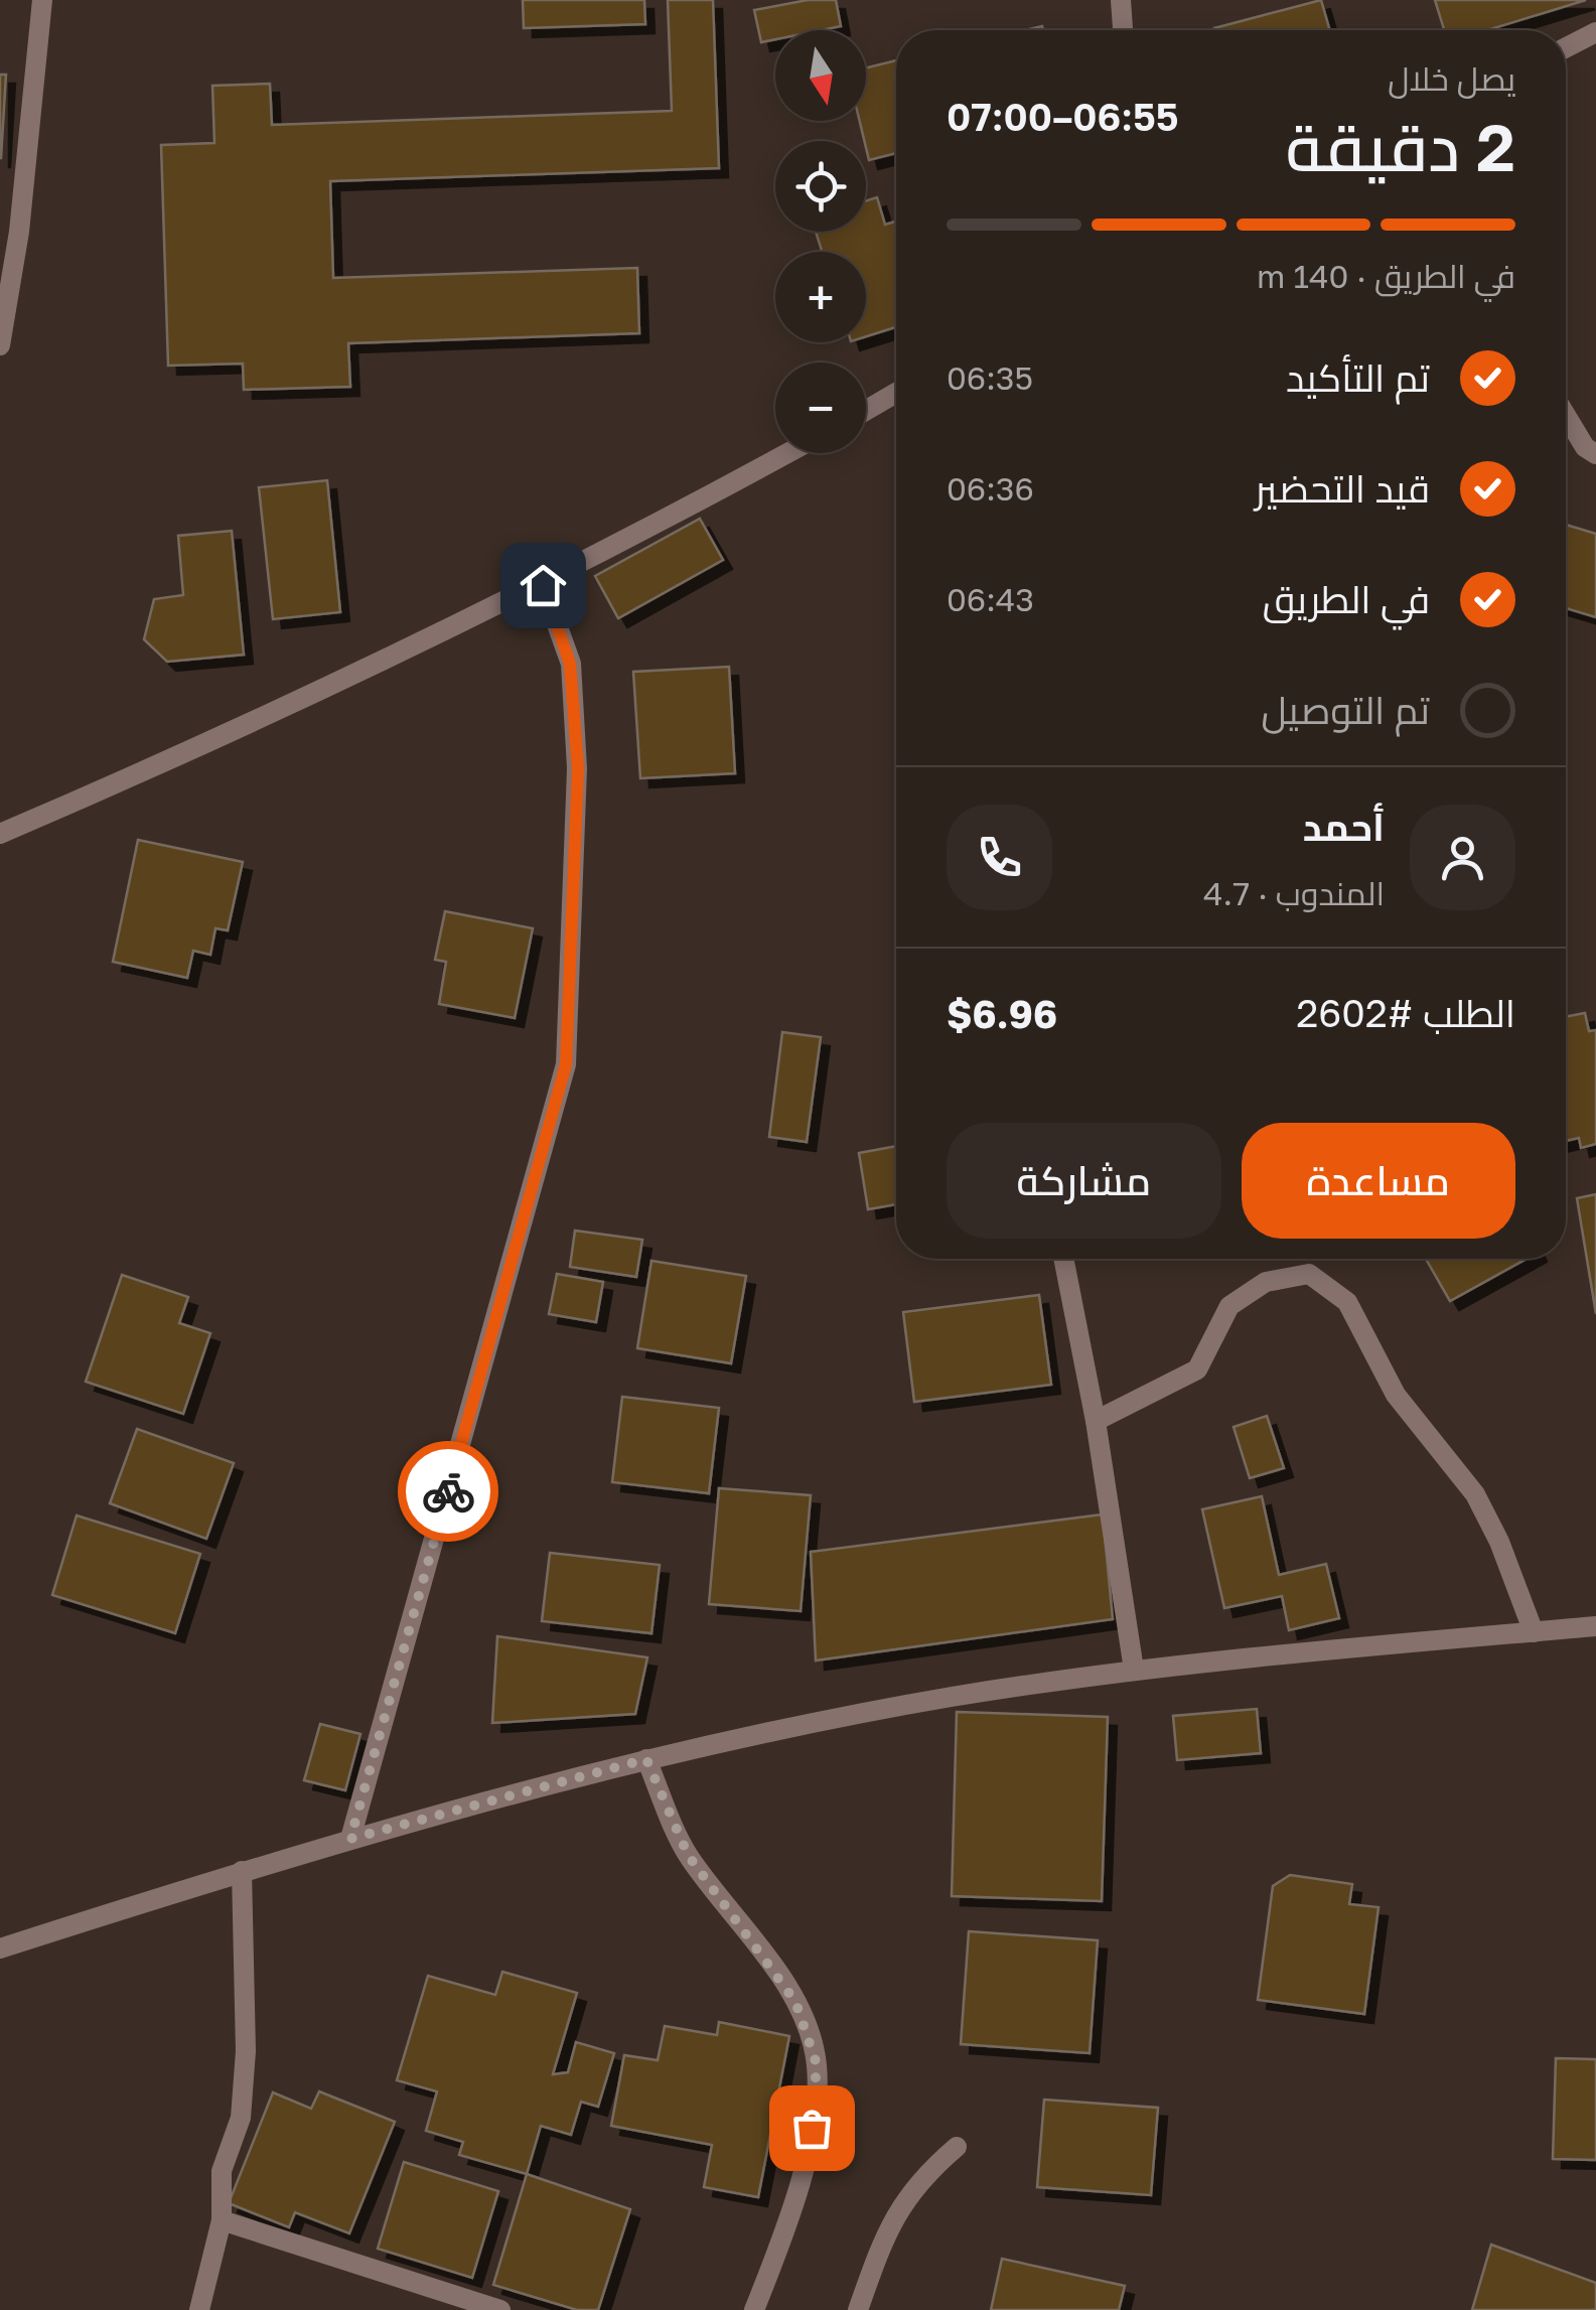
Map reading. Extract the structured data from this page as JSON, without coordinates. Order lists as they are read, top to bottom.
{
  "north": "bottom",
  "page": {
    "map_buttons": ["+", "−"],
    "heading": ["2 دقيقة", "يصل خلال", "06:55–07:00"],
    "panel": [
      "أحمد",
      "المندوب · 4.7",
      "الطلب #2602",
      "$6.96"
    ],
    "bar": "في الطريق · 140 m",
    "list": [
      ["تم التأكيد", "06:35"],
      ["قيد التحضير", "06:36"],
      ["في الطريق", "06:43"],
      "تم التوصيل"
    ],
    "buttons": ["مساعدة", "مشاركة"]
  }
}
